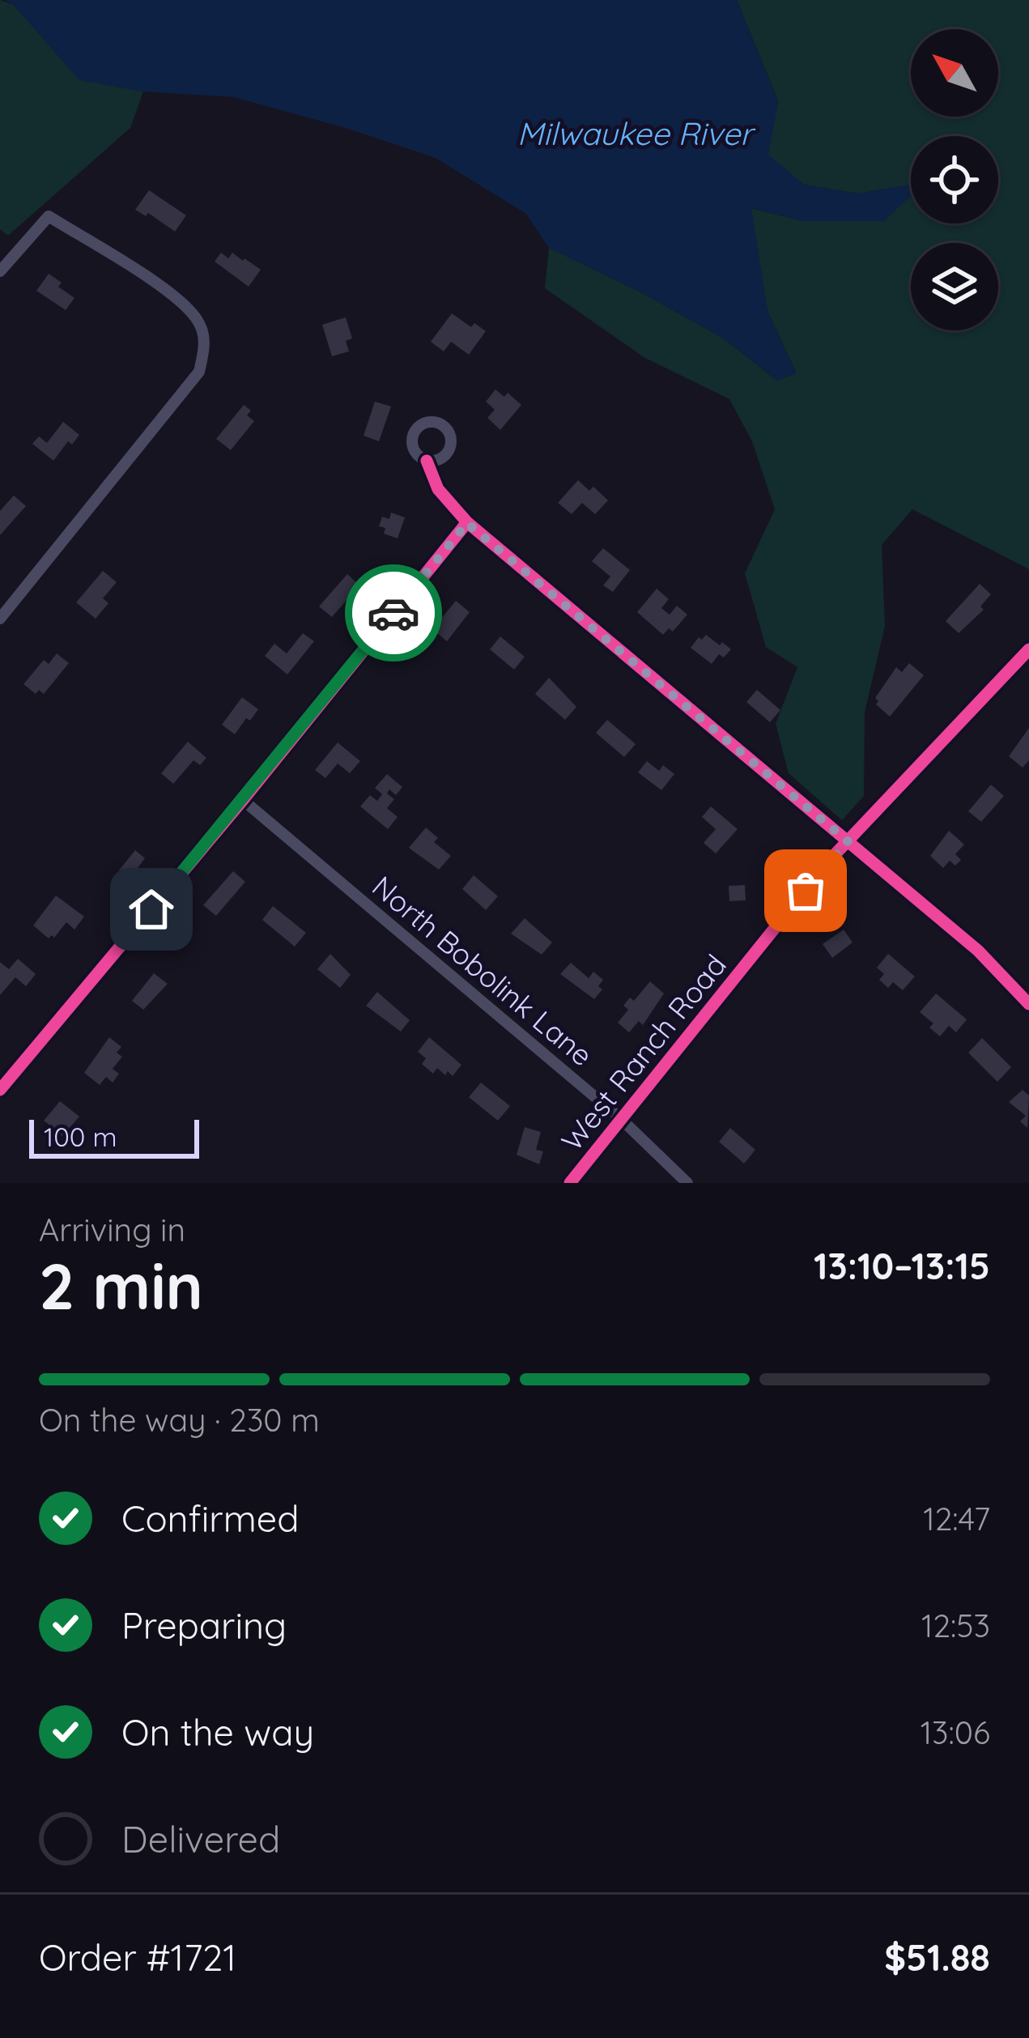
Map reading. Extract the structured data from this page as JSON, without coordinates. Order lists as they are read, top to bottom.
{
  "streets": {
    "street": ["North Bobolink Lane", "West Ranch Road"]
  },
  "crossings": [
    ["North Bobolink Lane", "West Ranch Road"]
  ],
  "water": ["Milwaukee River"],
  "scale_bar": "100 m",
  "north": "top left",
  "page": {
    "scale": "100 m",
    "heading": ["2 min", "Arriving in", "13:10–13:15"],
    "panel": ["Order #1721", "$51.88"],
    "bar": "On the way · 230 m",
    "list": [
      ["Confirmed", "12:47"],
      ["Preparing", "12:53"],
      ["On the way", "13:06"],
      "Delivered"
    ]
  }
}
